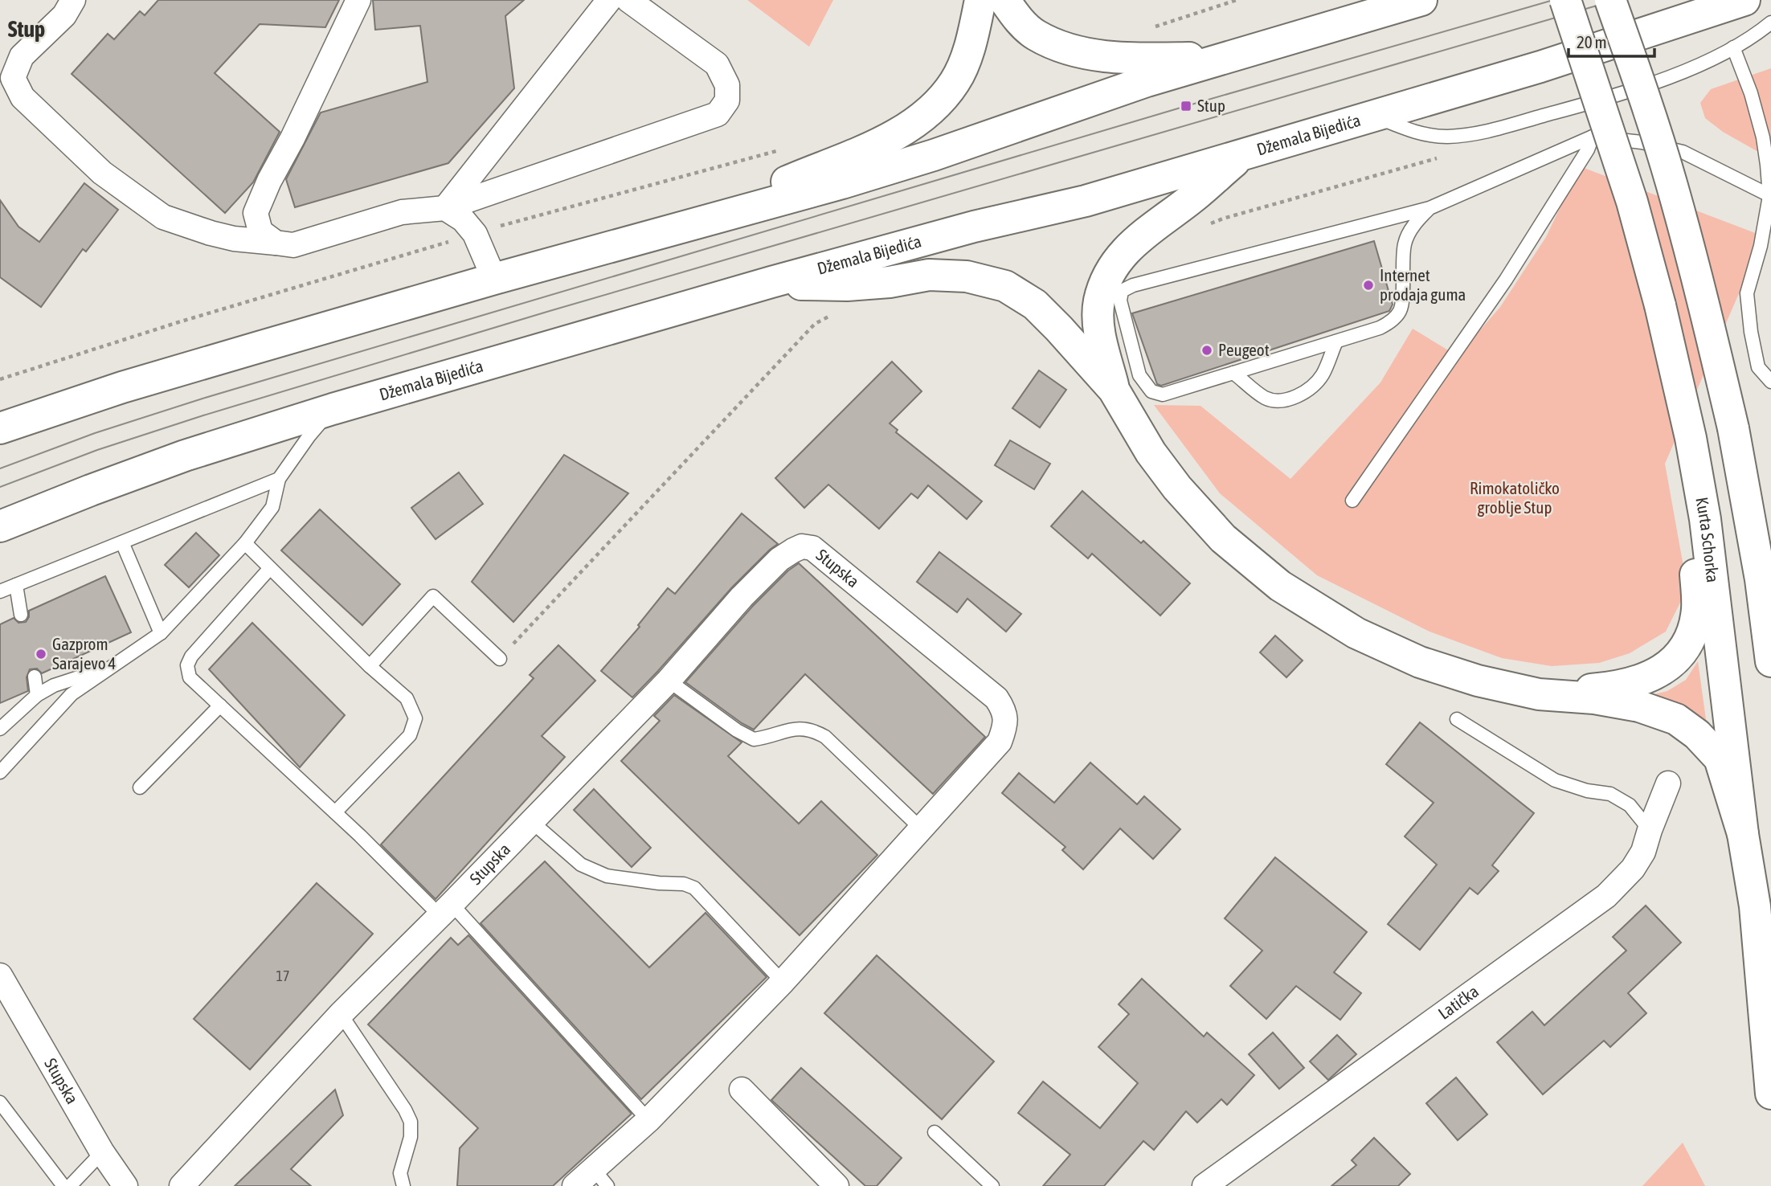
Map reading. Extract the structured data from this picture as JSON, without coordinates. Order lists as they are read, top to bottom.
{
  "streets": {
    "main road": ["Džemala Bijedića", "Kurta Schorka"],
    "street": ["Stupska", "Latička"]
  },
  "districts": ["Stup"],
  "parks": ["Rimokatoličko groblje Stup"],
  "places": {
    "transit": ["Stup"],
    "other": ["Internet prodaja guma", "Peugeot", "Gazprom Sarajevo 4"]
  },
  "house_numbers": ["17"],
  "scale_bar": "20 m"
}
